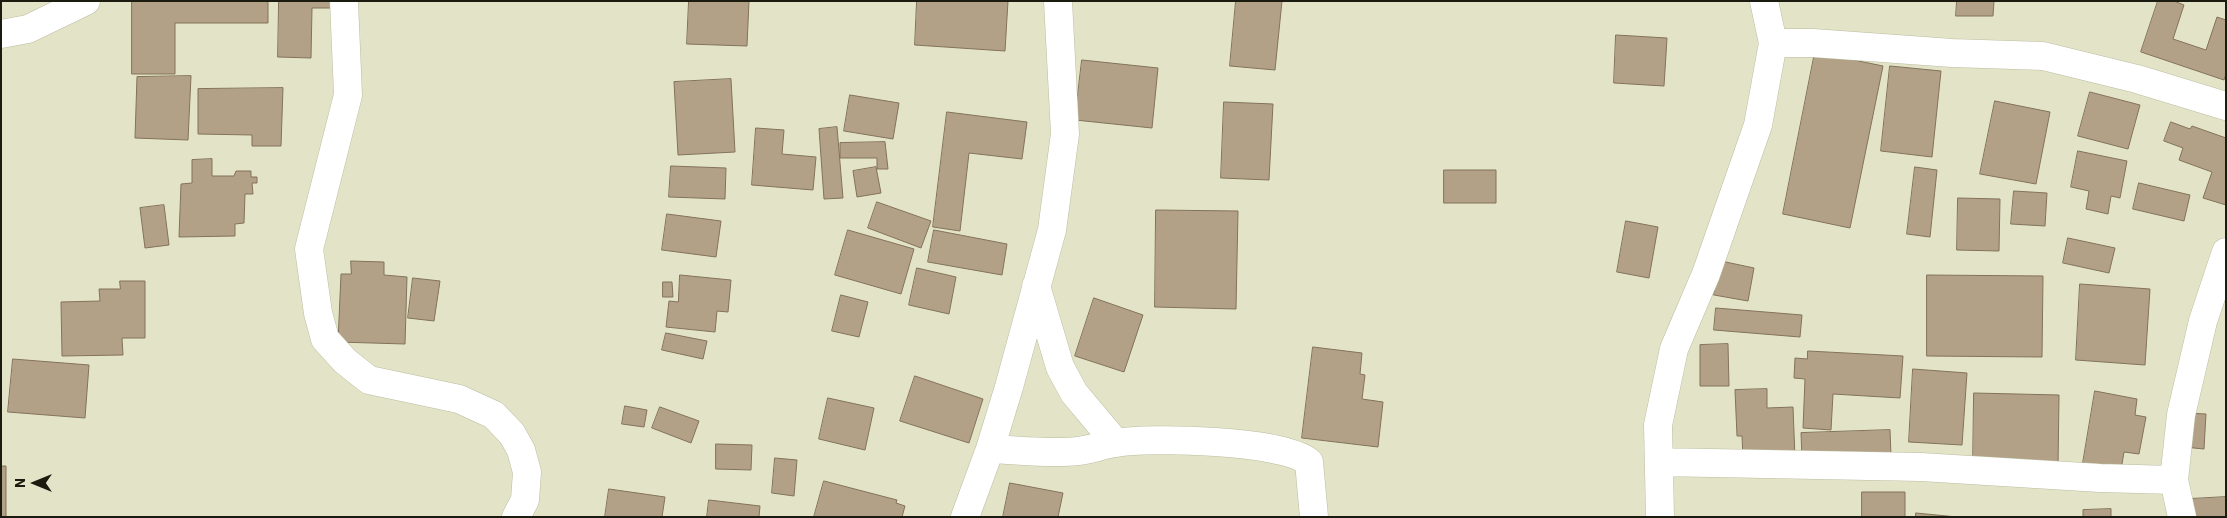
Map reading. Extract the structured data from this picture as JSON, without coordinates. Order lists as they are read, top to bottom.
{
  "north": "left"
}
